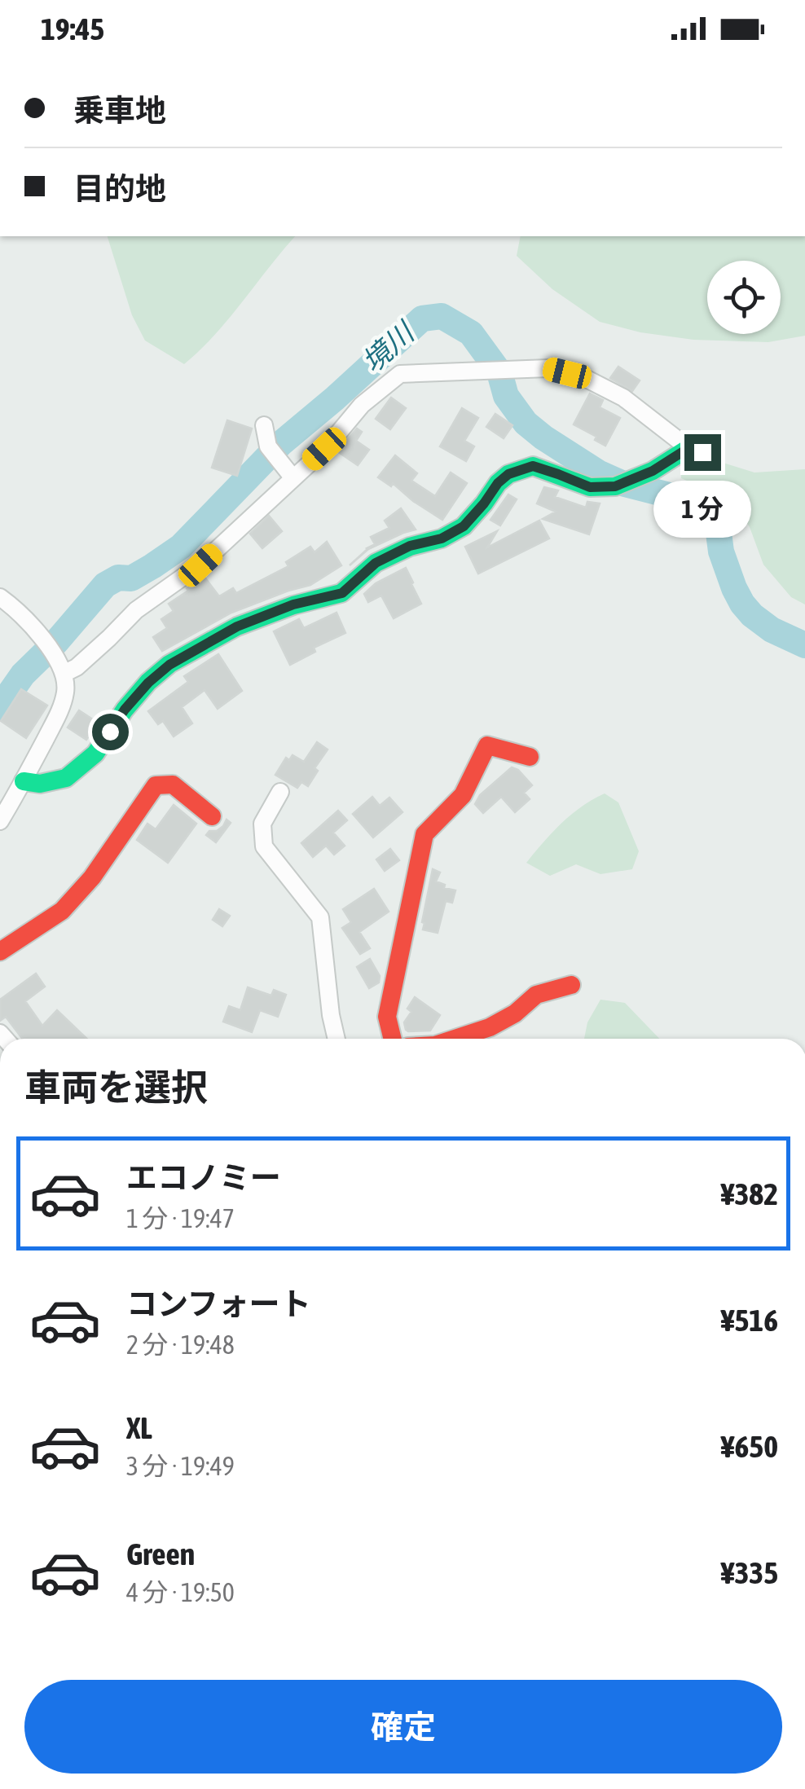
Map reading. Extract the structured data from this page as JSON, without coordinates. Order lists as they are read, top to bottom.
{
  "water": ["境川"],
  "page": {
    "status": "19:45",
    "banner": ["乗車地", "目的地"],
    "bubble": "1 分",
    "heading": "車両を選択",
    "list": [
      {
        "name": "エコノミー",
        "note": "1 分 · 19:47",
        "value": "¥382"
      },
      {
        "name": "コンフォート",
        "note": "2 分 · 19:48",
        "value": "¥516"
      },
      {
        "name": "XL",
        "note": "3 分 · 19:49",
        "value": "¥650"
      },
      {
        "name": "Green",
        "note": "4 分 · 19:50",
        "value": "¥335"
      }
    ],
    "buttons": "確定"
  }
}
